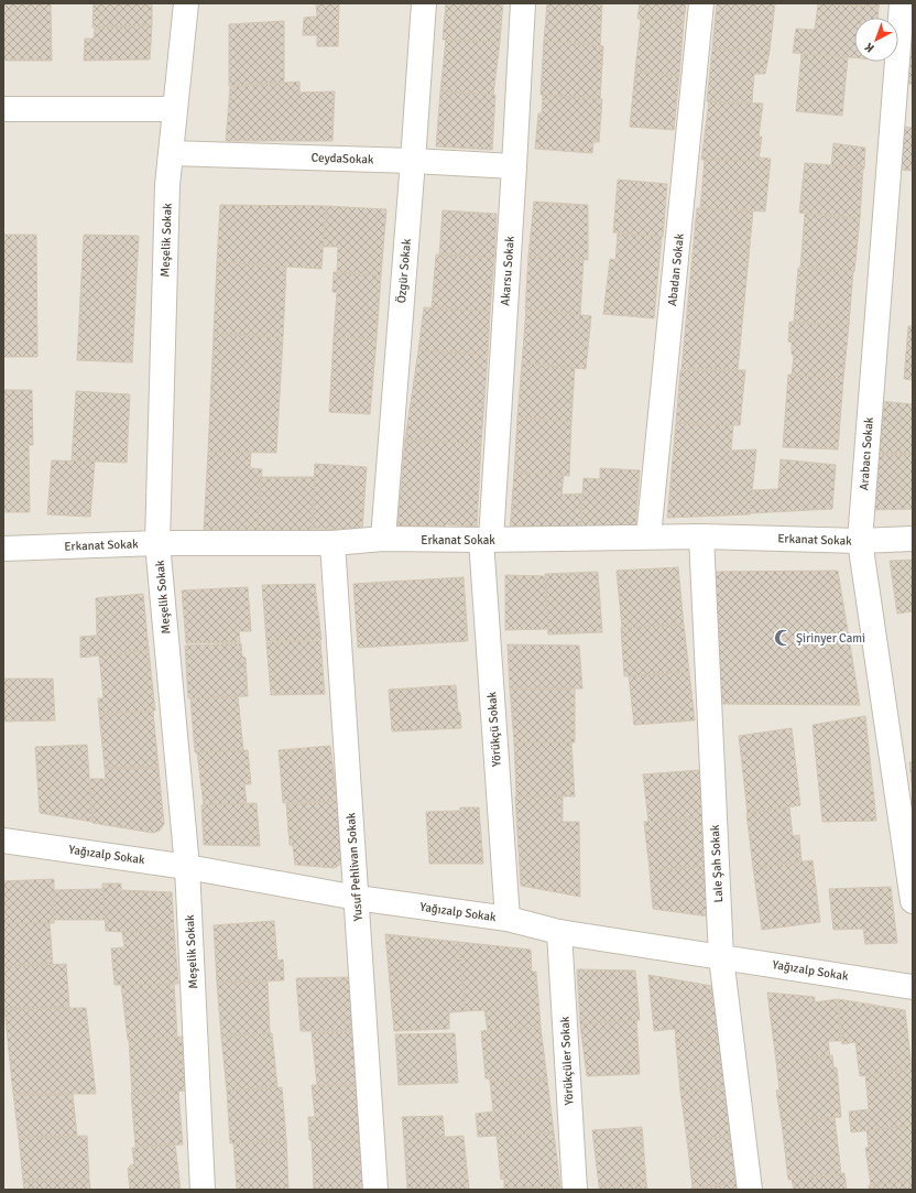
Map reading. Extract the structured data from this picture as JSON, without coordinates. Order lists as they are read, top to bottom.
{
  "streets": {
    "street": [
      "CeydaSokak",
      "Meşelik Sokak",
      "Abadan Sokak",
      "Özgür Sokak",
      "Akarsu Sokak",
      "Arabacı Sokak",
      "Erkanat Sokak",
      "Yörükçü Sokak",
      "Yağızalp Sokak",
      "Lale Şah Sokak",
      "Yusuf Pehlivan Sokak",
      "Yörükçüler Sokak"
    ]
  },
  "crossings": [
    ["CeydaSokak", "Meşelik Sokak"],
    ["CeydaSokak", "Özgür Sokak"],
    ["CeydaSokak", "Akarsu Sokak"],
    ["Meşelik Sokak", "Erkanat Sokak"],
    ["Meşelik Sokak", "Yağızalp Sokak"],
    ["Abadan Sokak", "Erkanat Sokak"],
    ["Özgür Sokak", "Erkanat Sokak"],
    ["Akarsu Sokak", "Erkanat Sokak"],
    ["Akarsu Sokak", "Yörükçü Sokak"],
    ["Arabacı Sokak", "Erkanat Sokak"],
    ["Erkanat Sokak", "Yörükçü Sokak"],
    ["Erkanat Sokak", "Lale Şah Sokak"],
    ["Erkanat Sokak", "Yusuf Pehlivan Sokak"],
    ["Yörükçü Sokak", "Yağızalp Sokak"],
    ["Yağızalp Sokak", "Lale Şah Sokak"],
    ["Yağızalp Sokak", "Yusuf Pehlivan Sokak"],
    ["Yağızalp Sokak", "Yörükçüler Sokak"]
  ],
  "places": {
    "mosque": ["Şirinyer Cami"]
  },
  "north": "bottom left"
}
